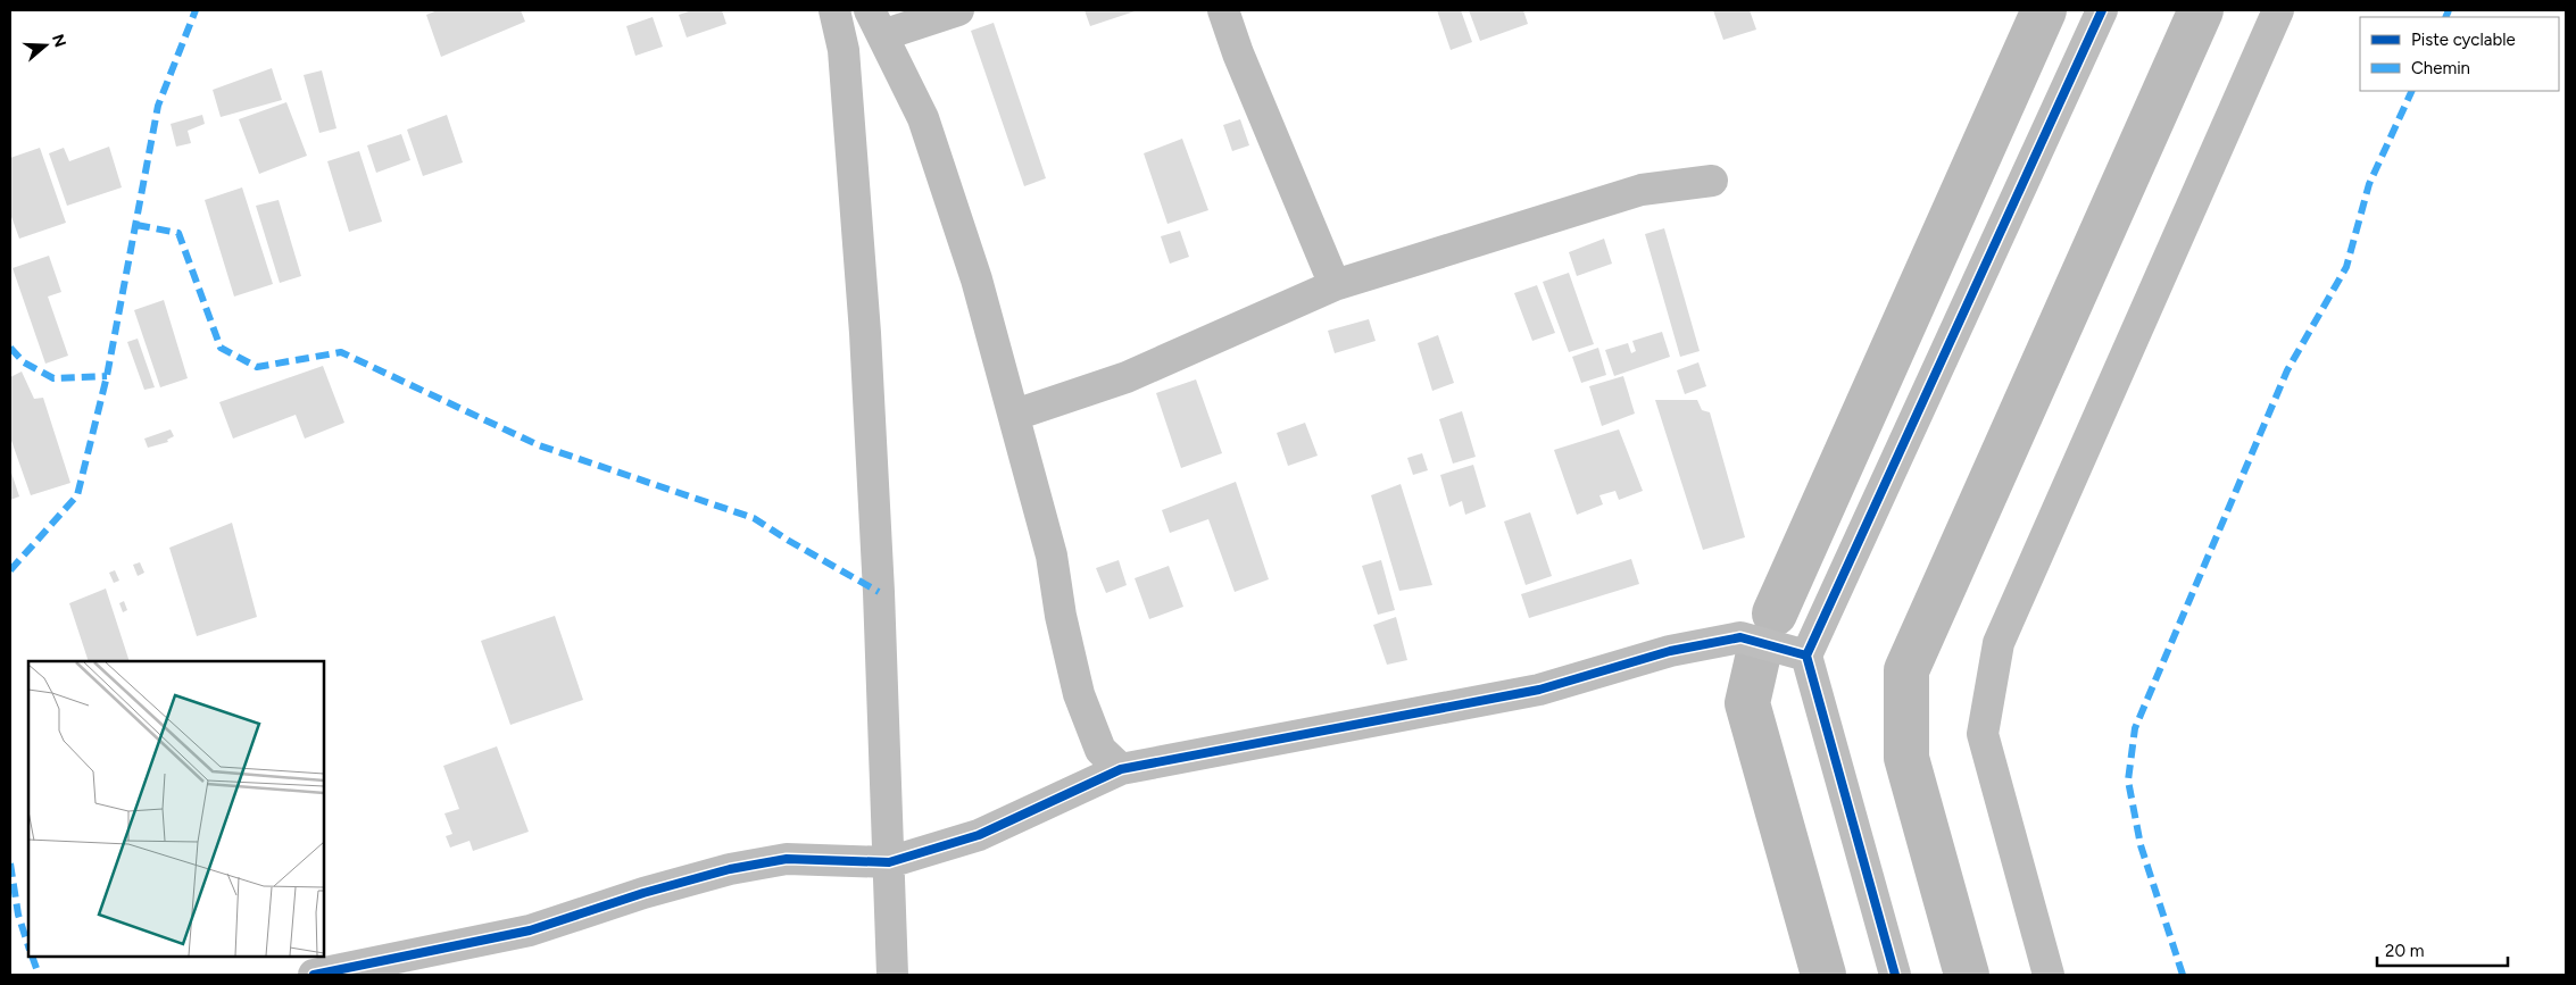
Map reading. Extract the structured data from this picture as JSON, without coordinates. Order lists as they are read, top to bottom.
{
  "legend": ["Piste cyclable", "Chemin"],
  "scale_bar": "20 m",
  "north": "right"
}
